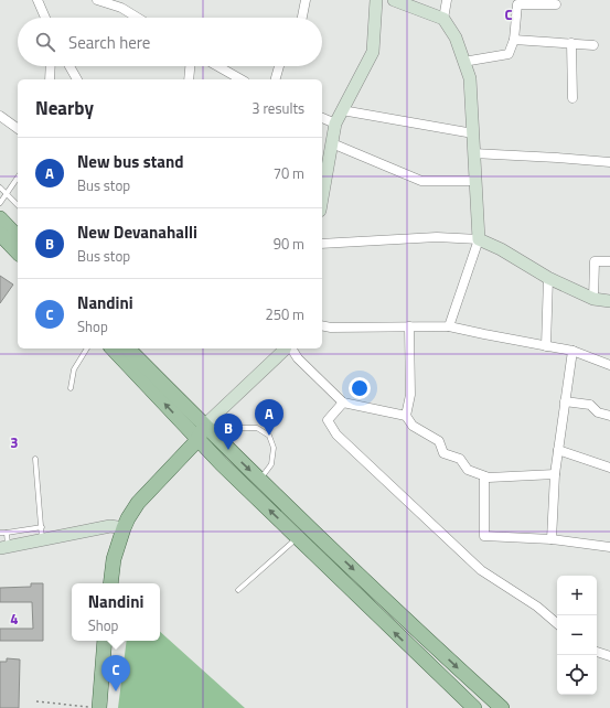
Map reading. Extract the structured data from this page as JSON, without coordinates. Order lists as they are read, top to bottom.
{
  "page": {
    "search": "Search here",
    "heading": ["Nearby", "3 results"],
    "list": [
      {
        "mark": "A",
        "name": "New bus stand",
        "note": "Bus stop",
        "value": "70 m"
      },
      {
        "mark": "B",
        "name": "New Devanahalli",
        "note": "Bus stop",
        "value": "90 m"
      },
      {
        "mark": "C",
        "name": "Nandini",
        "note": "Shop",
        "value": "250 m"
      }
    ],
    "pins": ["A", "B", "C"],
    "map_buttons": ["+", "−"],
    "popup": ["Nandini", "Shop"]
  },
  "grid": {
    "columns": ["C"],
    "rows": ["3", "4"]
  }
}
